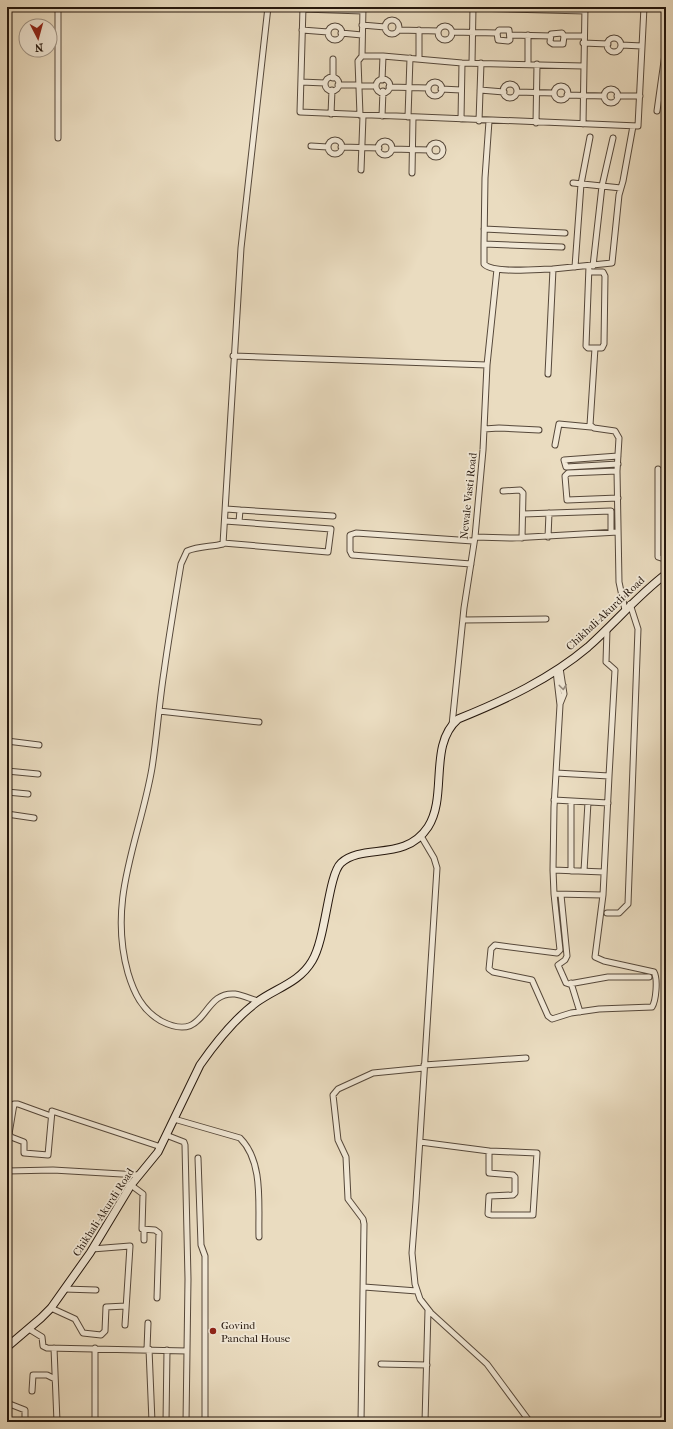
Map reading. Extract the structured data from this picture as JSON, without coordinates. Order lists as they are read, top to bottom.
{
  "streets": {
    "main road": ["Chikhali-Akurdi Road"],
    "street": ["Newale Vasti Road"]
  },
  "crossings": [
    ["Newale Vasti Road", "Chikhali-Akurdi Road"]
  ],
  "places": ["Govind Panchal House"],
  "north": "bottom"
}
